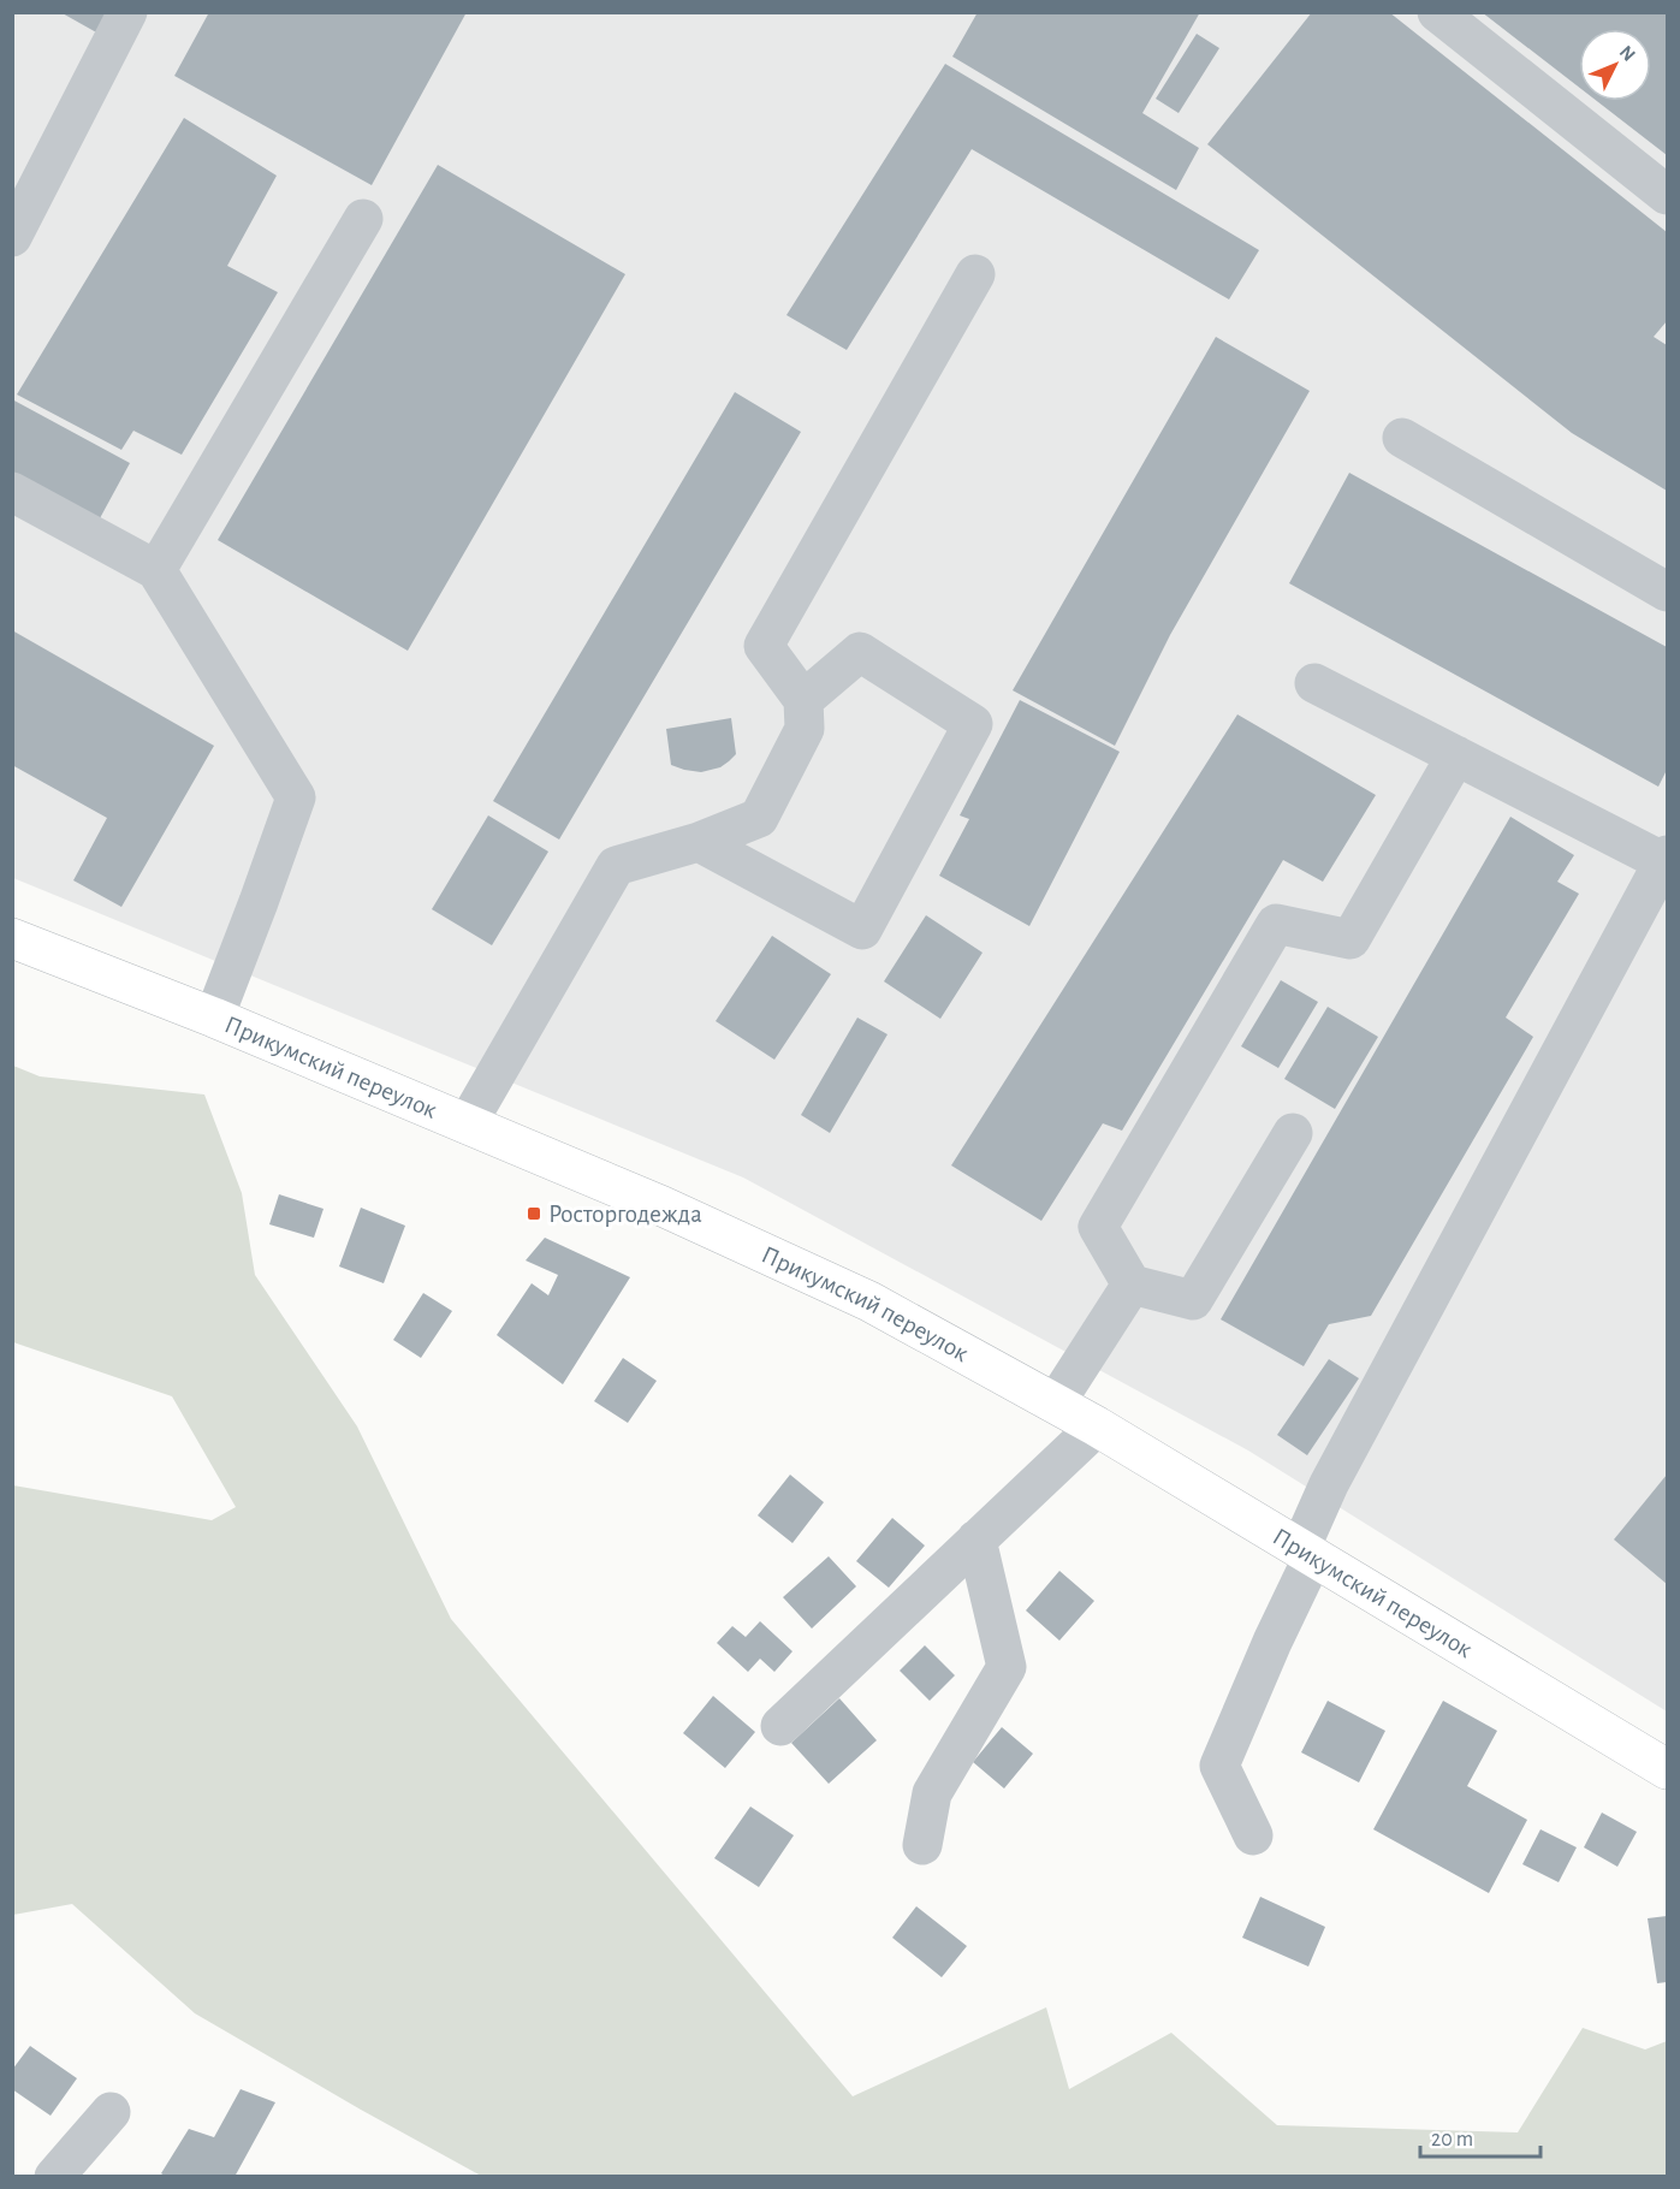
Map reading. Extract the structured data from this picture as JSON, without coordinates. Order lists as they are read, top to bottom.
{
  "streets": {
    "main road": ["Прикумский переулок"]
  },
  "places": {
    "transit": ["Росторгодежда"]
  },
  "scale_bar": "20 m",
  "north": "top right"
}
